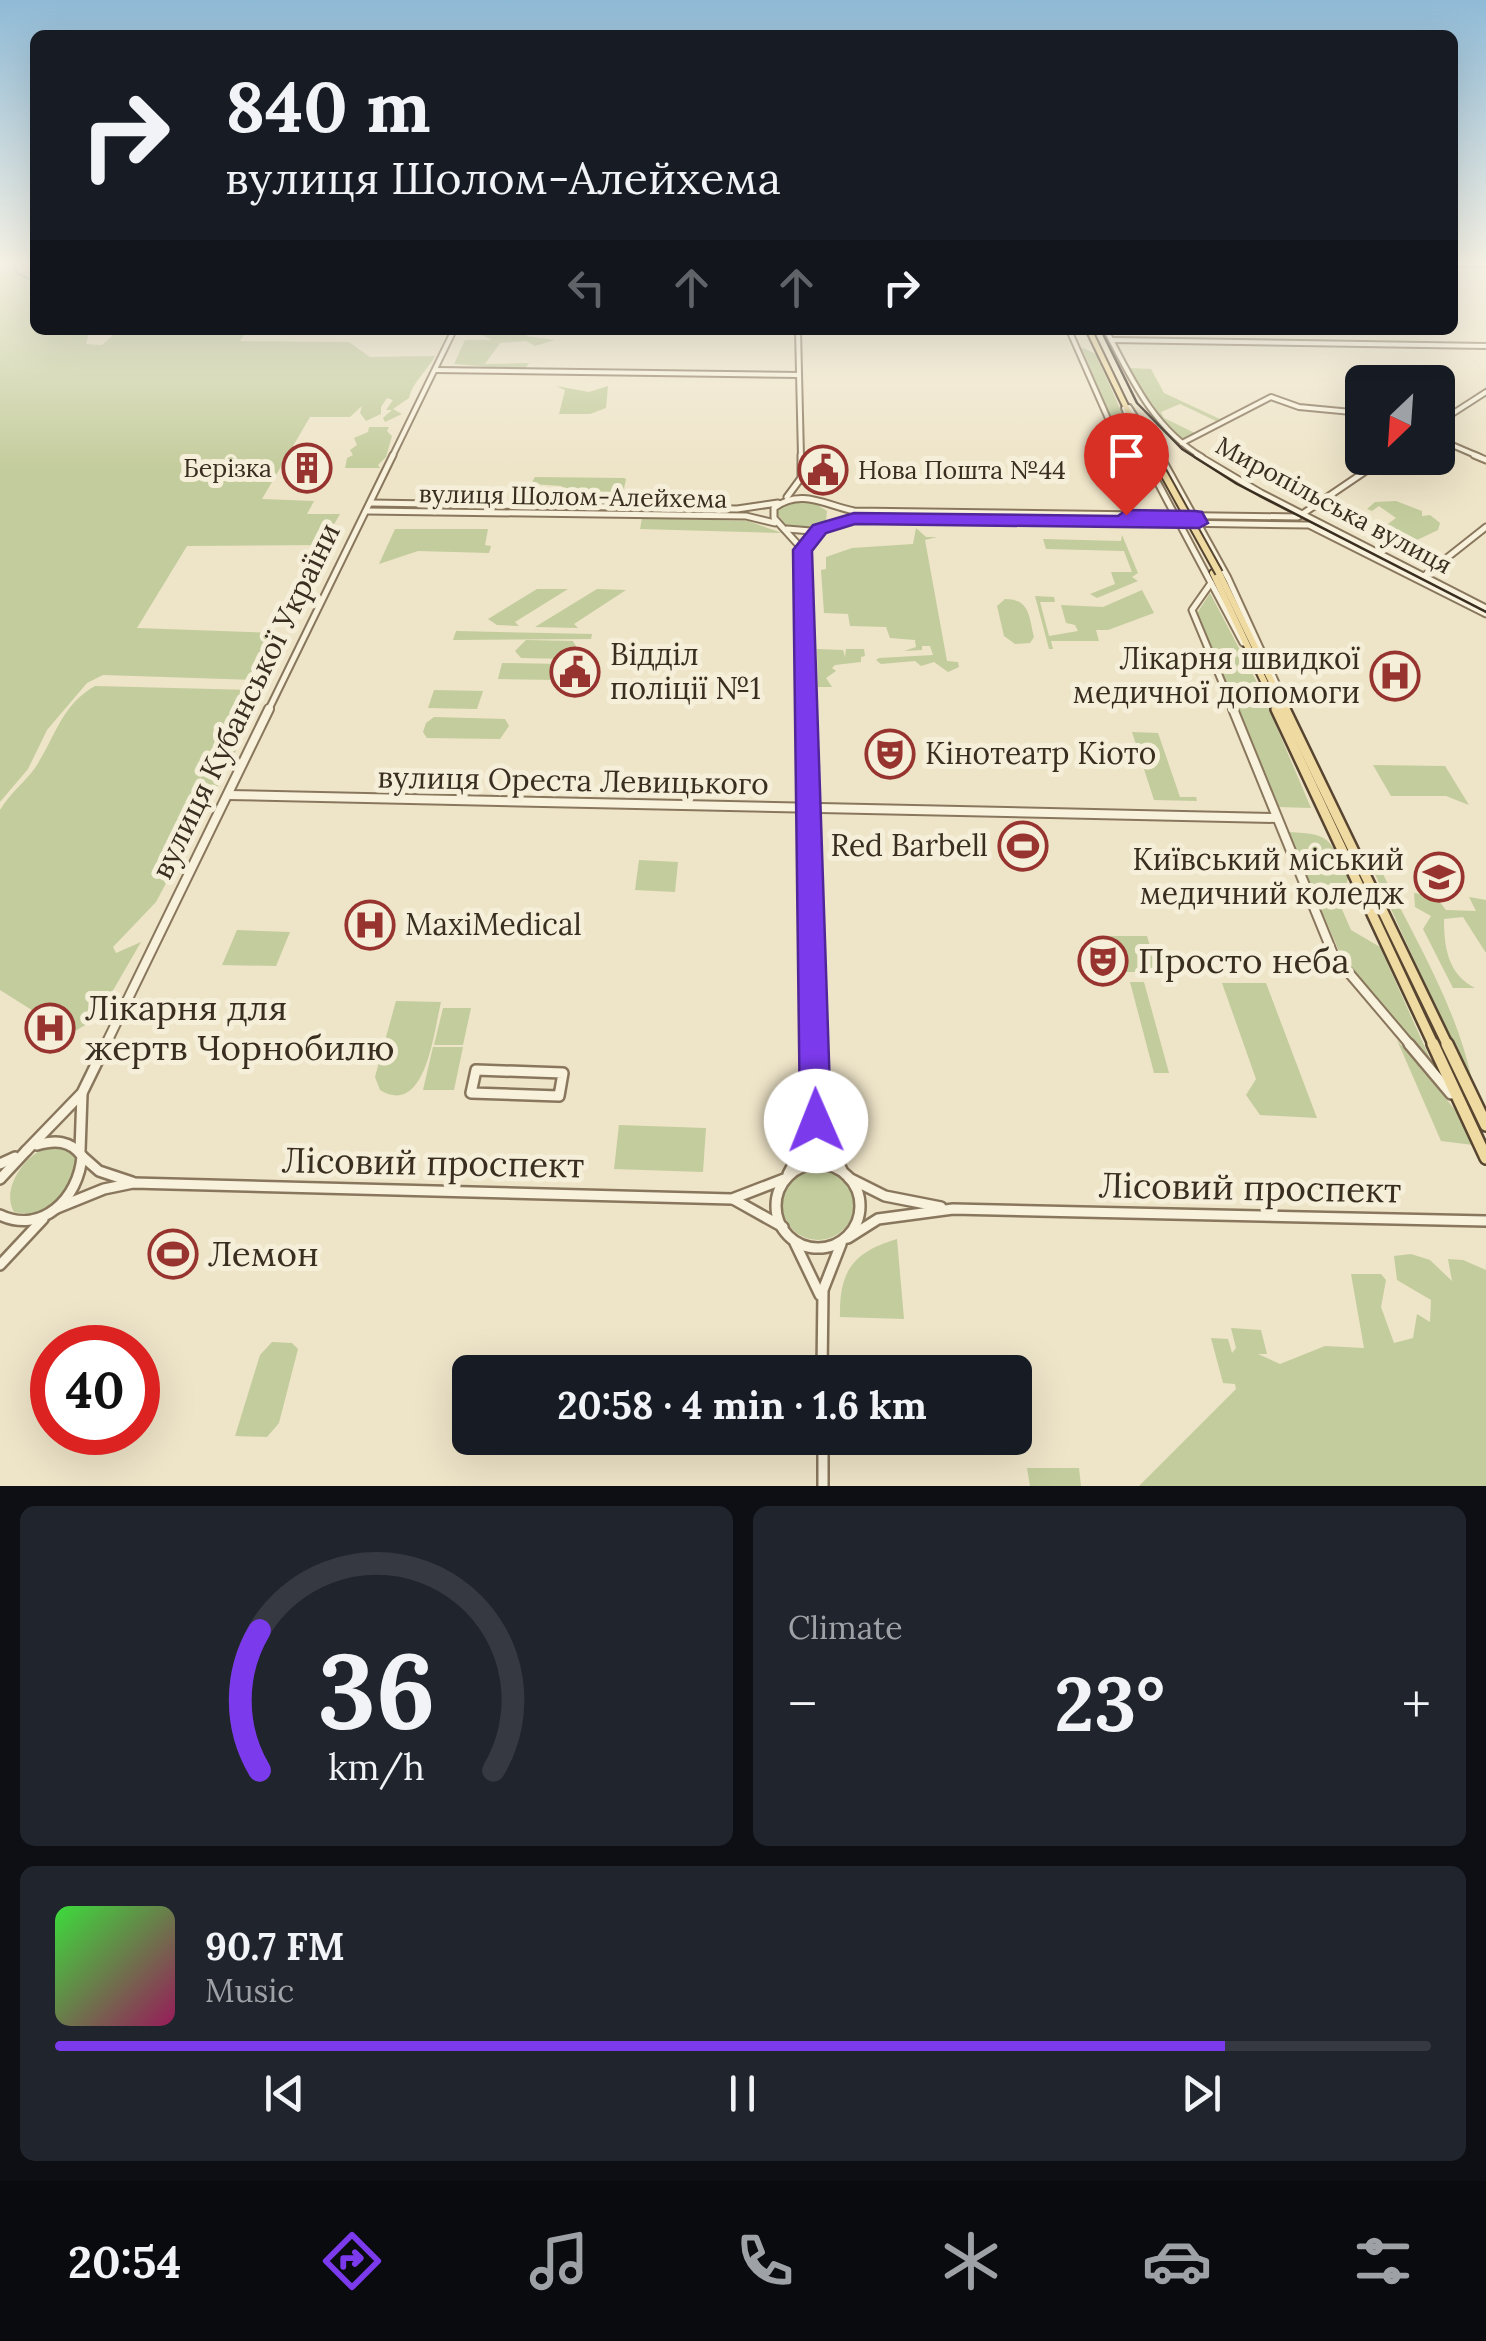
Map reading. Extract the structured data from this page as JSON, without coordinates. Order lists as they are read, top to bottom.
{
  "streets": {
    "street": [
      "вулиця Шолом-Алейхема",
      "Миропільська вулиця",
      "вулиця Кубанської України",
      "вулиця Ореста Левицького",
      "Лісовий проспект"
    ]
  },
  "crossings": [
    ["вулиця Шолом-Алейхема", "вулиця Кубанської України"],
    ["вулиця Кубанської України", "вулиця Ореста Левицького"],
    ["вулиця Кубанської України", "Лісовий проспект"]
  ],
  "places": {
    "building": ["Берізка"],
    "public building": ["Нова Пошта №44", "Відділ поліції №1"],
    "hospital": ["Лікарня швидкої медичної допомоги", "MaxiMedical", "Лікарня для жертв Чорнобилю"],
    "theatre": ["Кінотеатр Кіото", "Просто неба"],
    "sports": ["Red Barbell", "Лемон"],
    "school or university": ["Київський міський медичний коледж"]
  },
  "north": "bottom left",
  "page": {
    "turn": ["840 m", "вулиця Шолом-Алейхема"],
    "limit": "40",
    "trip": "20:58 · 4 min · 1.6 km",
    "tile": "Climate",
    "heat": ["−", "23°", "+"],
    "song": ["90.7 FM", "Music"],
    "tabs": "20:54",
    "gauge": ["36", "km/h"]
  }
}
